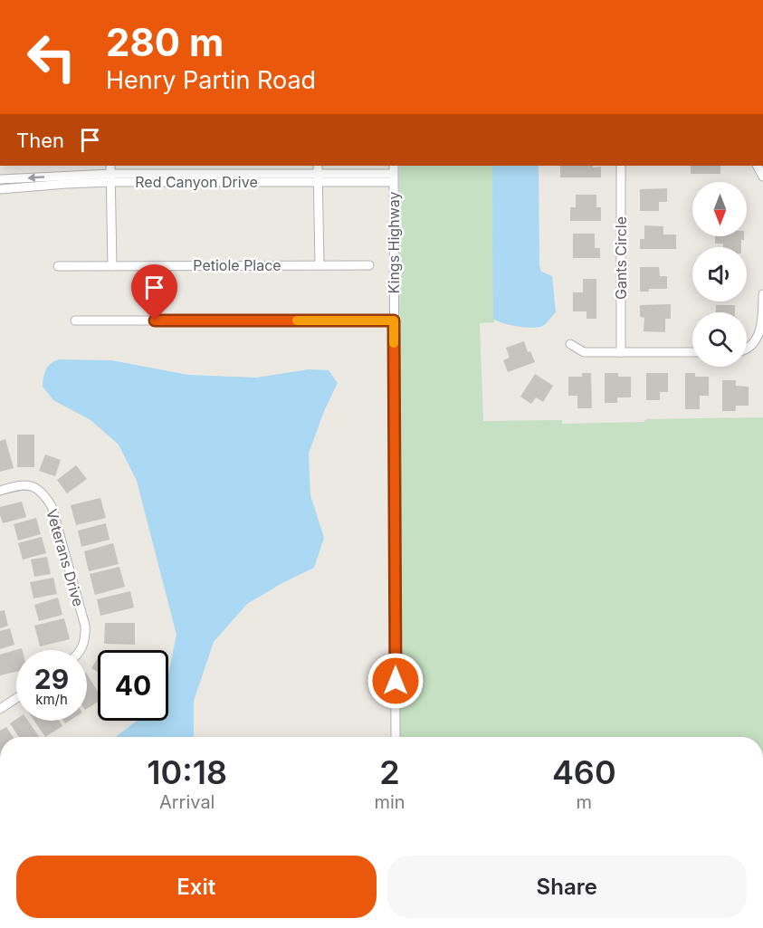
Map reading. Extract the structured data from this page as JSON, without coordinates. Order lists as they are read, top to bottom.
{
  "streets": {
    "street": [
      "Red Canyon Drive",
      "Kings Highway",
      "Gants Circle",
      "Petiole Place",
      "Veterans Drive"
    ]
  },
  "crossings": [
    ["Red Canyon Drive", "Kings Highway"]
  ],
  "north": "bottom",
  "page": {
    "turn": ["280 m", "Henry Partin Road"],
    "then": "Then",
    "speed": "29 km/h",
    "limit": "40",
    "eta": [
      "10:18",
      "Arrival",
      "2",
      "min",
      "460",
      "m"
    ],
    "buttons": ["Exit", "Share"]
  }
}
